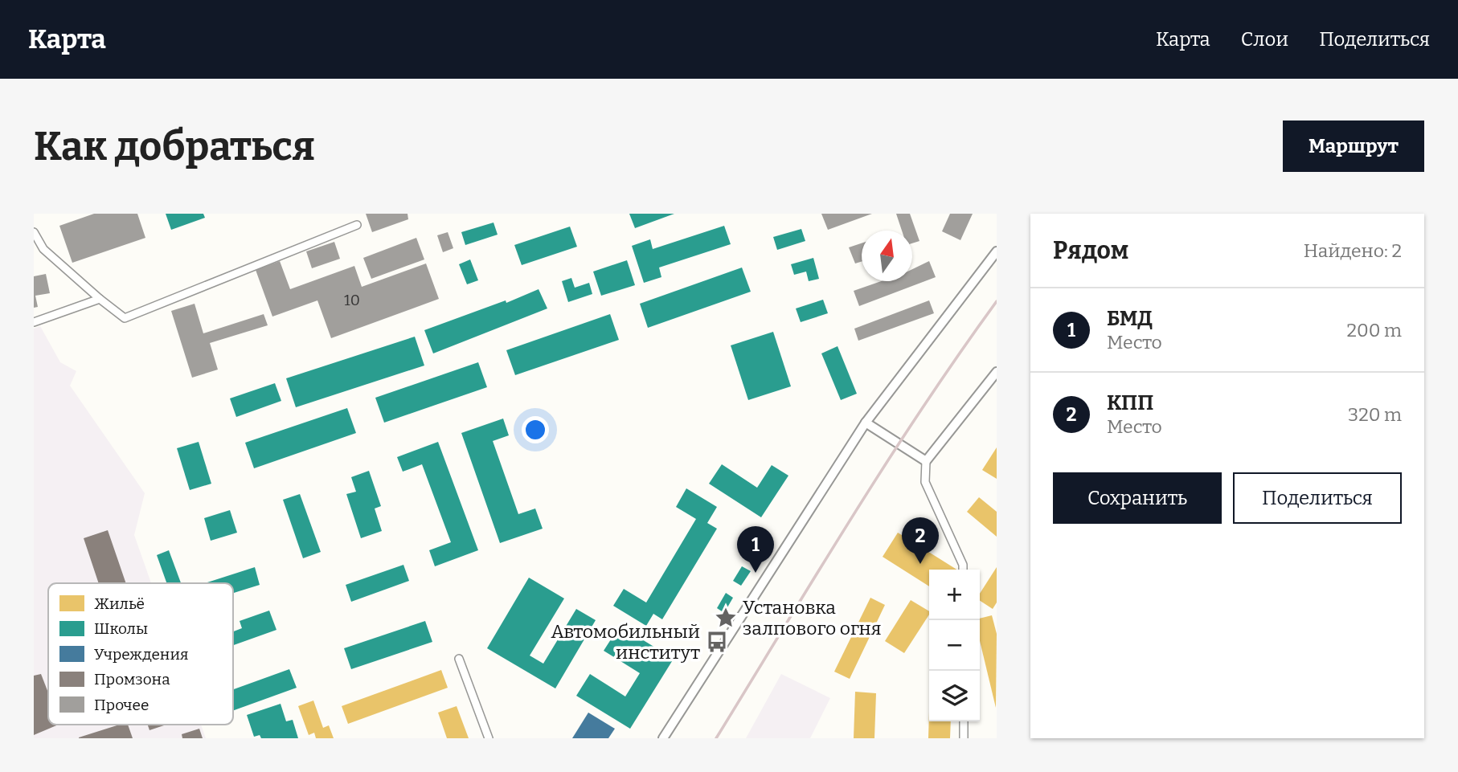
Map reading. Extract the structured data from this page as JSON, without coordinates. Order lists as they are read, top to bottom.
{
  "places": {
    "place": ["Установка залпового огня"],
    "bus stop": ["Автомобильный институт"]
  },
  "house_numbers": ["10"],
  "legend": [
    "Жильё",
    "Школы",
    "Учреждения",
    "Промзона",
    "Прочее"
  ],
  "north": "top",
  "page": {
    "header": "Карта",
    "nav": ["Карта", "Слои", "Поделиться"],
    "buttons": [
      "Маршрут",
      ["Сохранить", "Поделиться"]
    ],
    "title": "Как добраться",
    "heading": ["Рядом", "Найдено: 2"],
    "list": [
      {
        "mark": "1",
        "name": "БМД",
        "note": "Место",
        "value": "200 m"
      },
      {
        "mark": "2",
        "name": "КПП",
        "note": "Место",
        "value": "320 m"
      }
    ],
    "pins": ["2", "1"],
    "map_buttons": ["+", "−"]
  }
}
